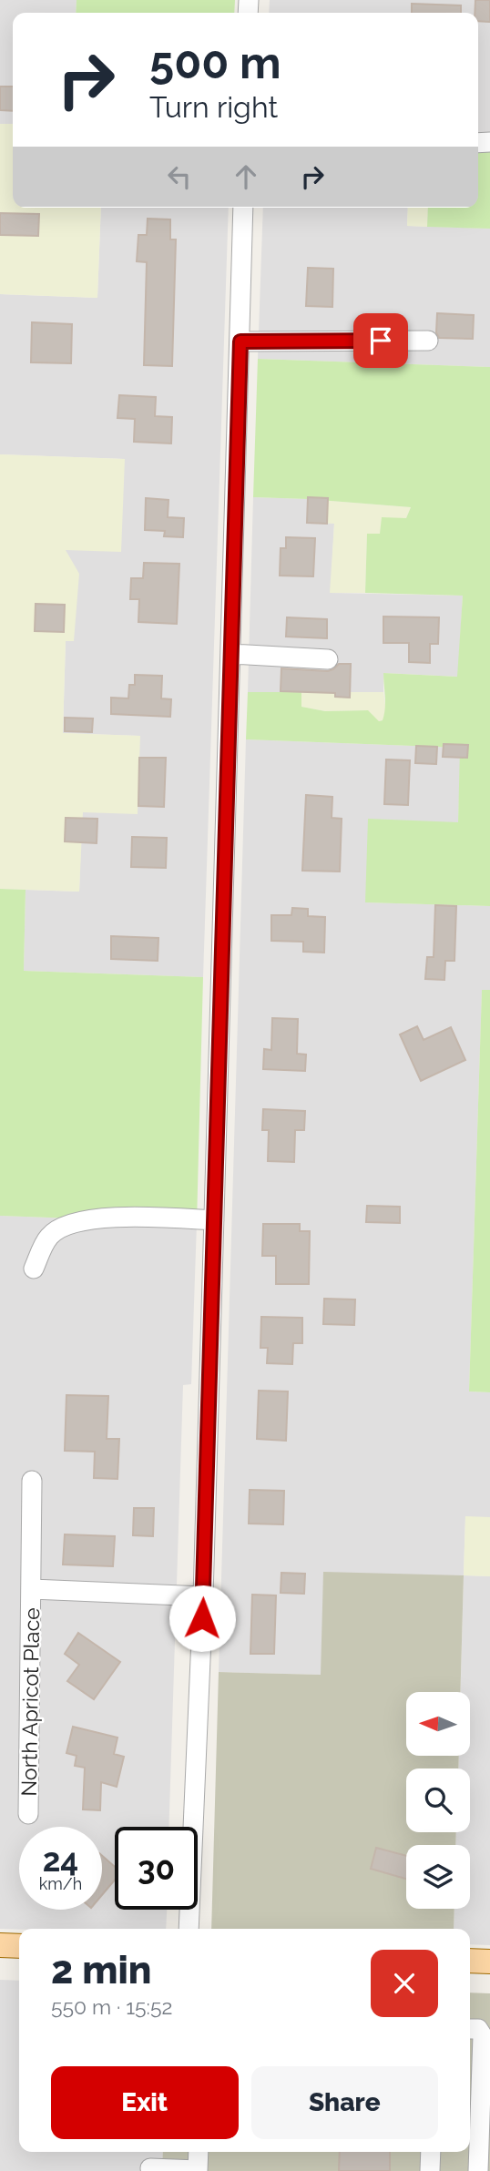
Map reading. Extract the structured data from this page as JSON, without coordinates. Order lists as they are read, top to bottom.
{
  "streets": {
    "street": ["North Apricot Place"]
  },
  "north": "left",
  "page": {
    "turn": ["500 m", "Turn right"],
    "speed": "24 km/h",
    "limit": "30",
    "heading": ["2 min", "550 m · 15:52"],
    "buttons": ["Exit", "Share"]
  }
}
